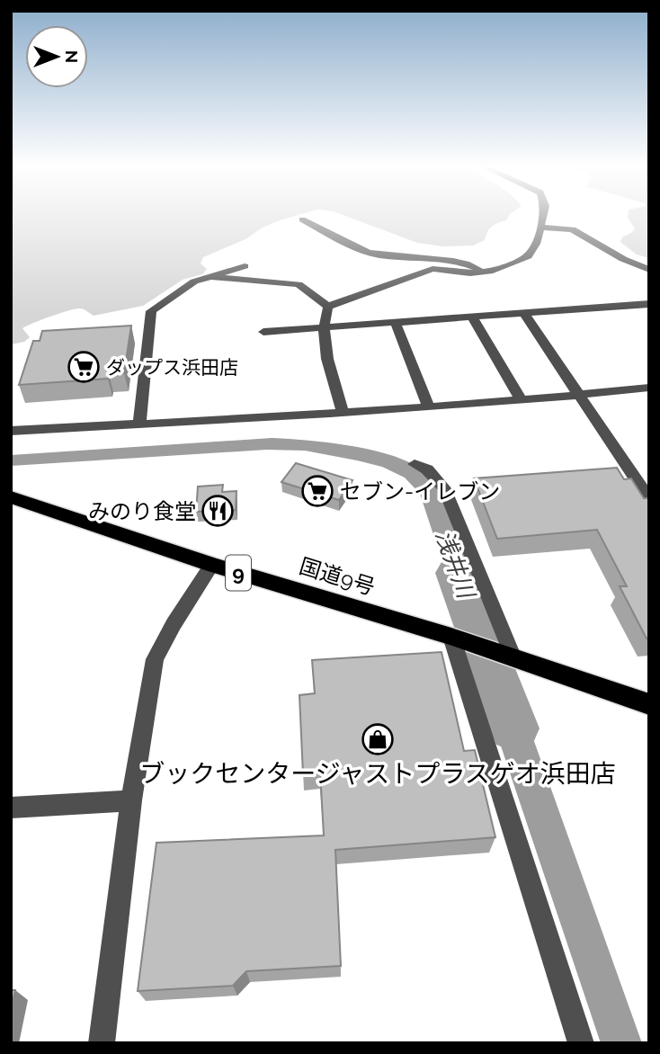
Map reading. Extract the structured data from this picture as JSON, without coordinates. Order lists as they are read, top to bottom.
{
  "streets": {
    "highway": ["9", "国道9号"]
  },
  "water": ["浅井川"],
  "places": {
    "supermarket": ["ダップス浜田店", "セブン-イレブン"],
    "restaurant": ["みのり食堂"],
    "shop": ["ブックセンタージャストプラスゲオ浜田店"]
  },
  "north": "right"
}
